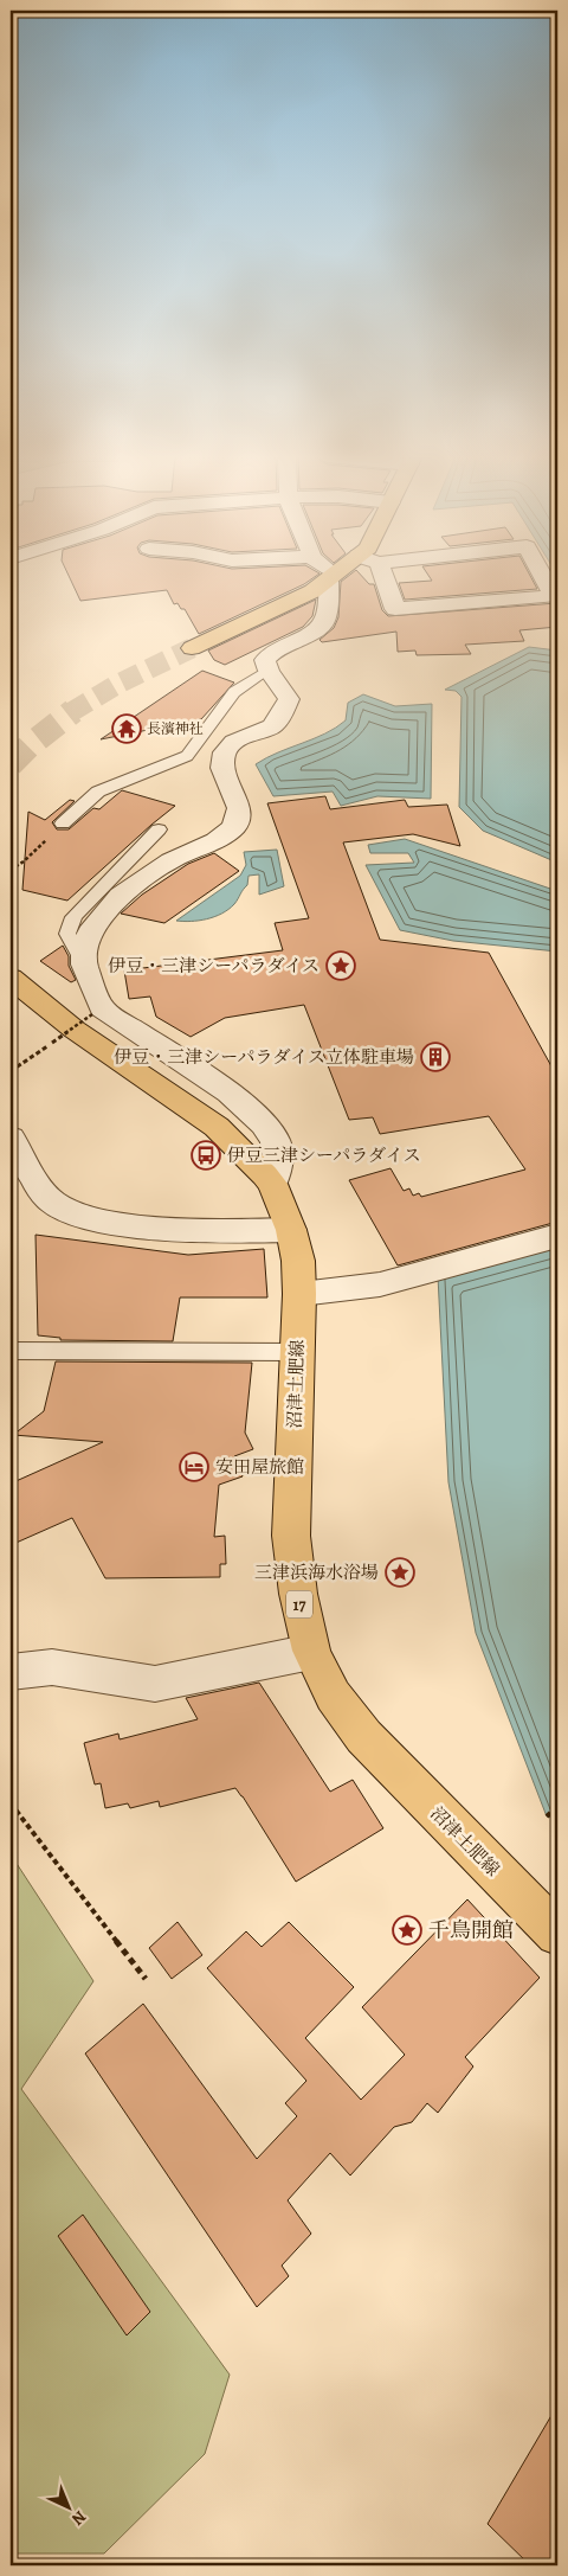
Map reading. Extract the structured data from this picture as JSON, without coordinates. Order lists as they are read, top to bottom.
{
  "streets": {
    "main road": ["沼津土肥線", "17"]
  },
  "places": {
    "temple": ["長濱神社"],
    "place": ["伊豆・三津シーパラダイス", "三津浜海水浴場", "千鳥開館"],
    "building": ["伊豆・三津シーパラダイス立体駐車場"],
    "bus stop": ["伊豆三津シーパラダイス"],
    "hotel": ["安田屋旅館"]
  },
  "north": "bottom right"
}
